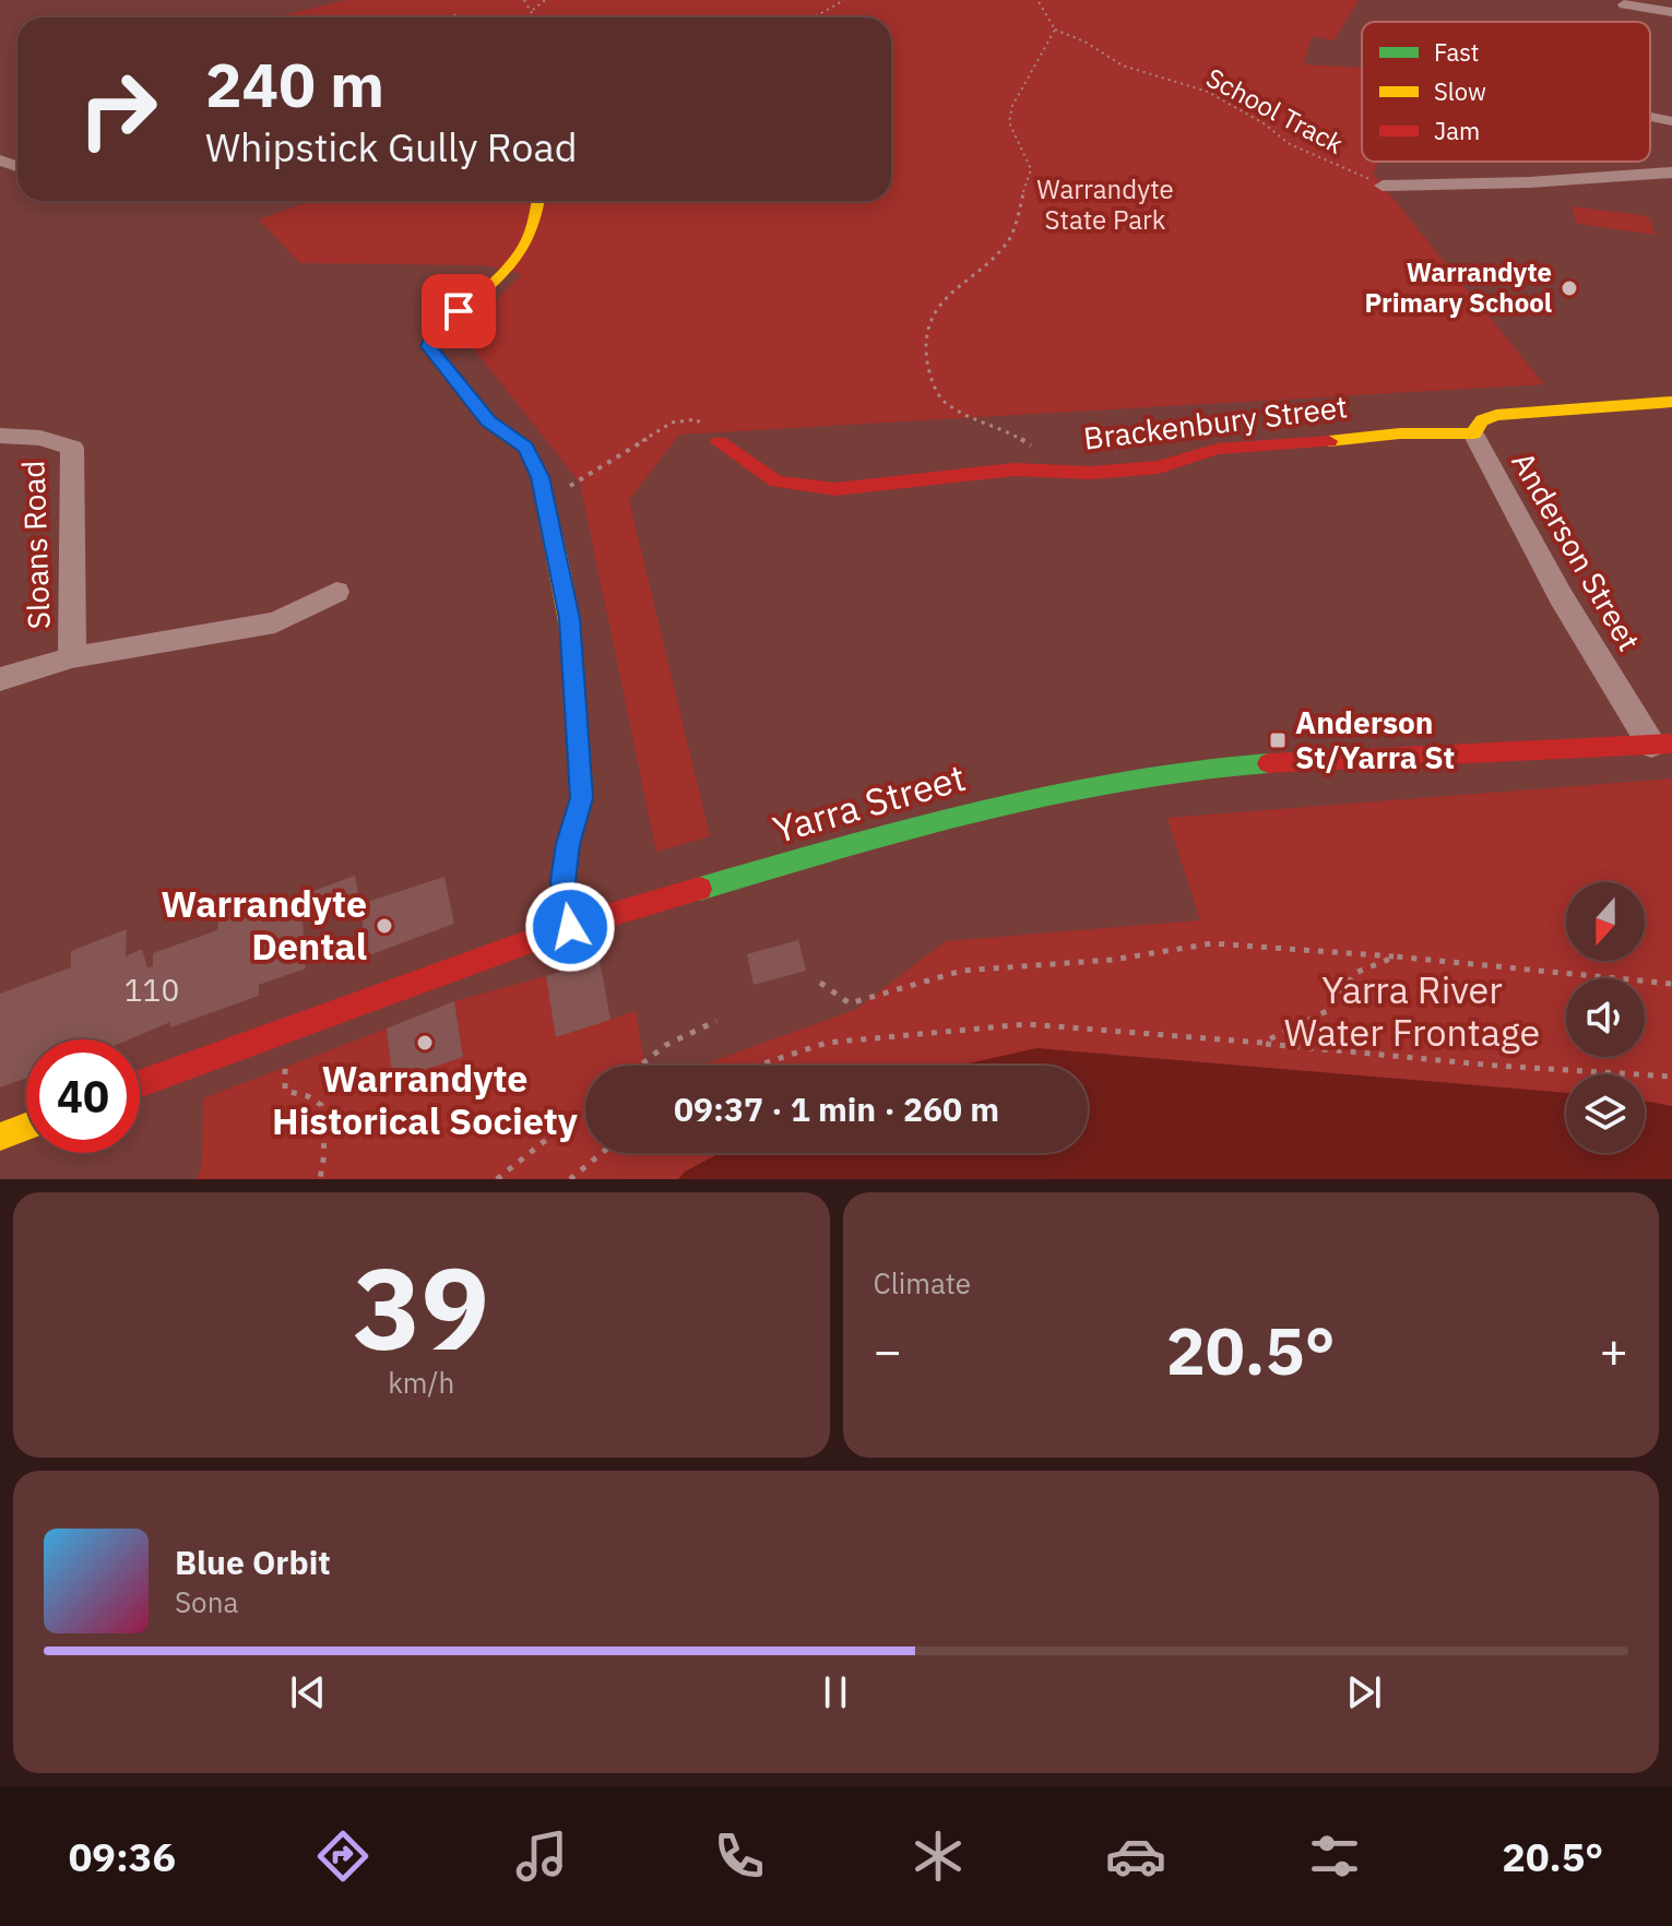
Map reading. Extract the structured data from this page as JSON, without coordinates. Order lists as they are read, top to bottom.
{
  "streets": {
    "street": [
      "Brackenbury Street",
      "Sloans Road",
      "Anderson Street",
      "Yarra Street"
    ],
    "path": ["School Track"]
  },
  "crossings": [
    ["Brackenbury Street", "Anderson Street"],
    ["Anderson Street", "Yarra Street"]
  ],
  "parks": ["Warrandyte State Park", "Yarra River Water Frontage"],
  "places": {
    "other": ["Warrandyte Primary School", "Warrandyte Dental", "Warrandyte Historical Society"],
    "transit": ["Anderson St/Yarra St"]
  },
  "house_numbers": ["110"],
  "legend": ["Fast", "Slow", "Jam"],
  "north": "bottom",
  "page": {
    "turn": ["240 m", "Whipstick Gully Road"],
    "limit": "40",
    "trip": "09:37 · 1 min · 260 m",
    "tile": [
      ["39", "km/h"],
      "Climate"
    ],
    "heat": ["−", "20.5°", "+"],
    "song": ["Blue Orbit", "Sona"],
    "tabs": ["09:36", "20.5°"]
  }
}
